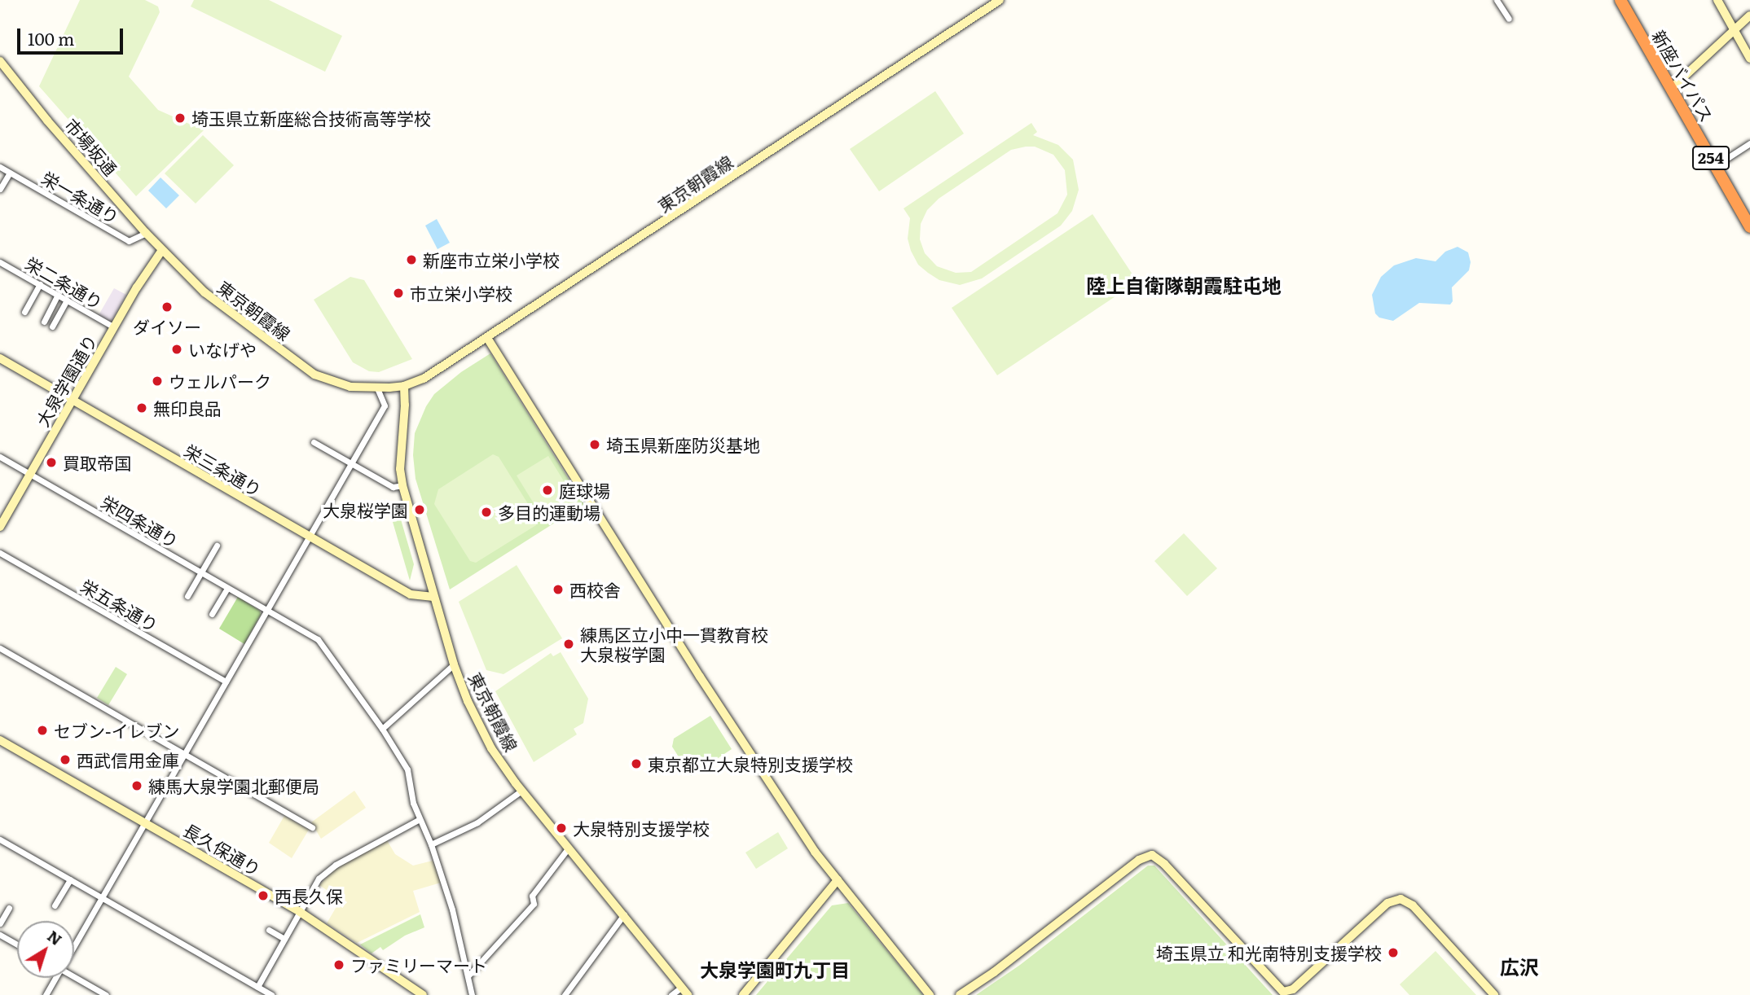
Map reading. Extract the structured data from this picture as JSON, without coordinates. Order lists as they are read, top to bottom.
{
  "streets": {
    "highway": ["新座バイパス", "254"],
    "street": [
      "市場坂通",
      "東京朝霞線",
      "栄一条通り",
      "栄二条通り",
      "大泉学園通り",
      "栄三条通り",
      "栄四条通り",
      "栄五条通り",
      "長久保通り"
    ]
  },
  "crossings": [
    ["市場坂通", "東京朝霞線"],
    ["市場坂通", "栄一条通り"],
    ["市場坂通", "大泉学園通り"],
    ["東京朝霞線", "大泉学園通り"],
    ["東京朝霞線", "栄三条通り"],
    ["栄二条通り", "大泉学園通り"],
    ["大泉学園通り", "栄三条通り"],
    ["大泉学園通り", "栄四条通り"]
  ],
  "districts": ["陸上自衛隊朝霞駐屯地", "広沢", "大泉学園町九丁目"],
  "places": [
    "埼玉県立新座総合技術高等学校",
    "新座市立栄小学校",
    "市立栄小学校",
    "ダイソー",
    "いなげや",
    "ウェルパーク",
    "無印良品",
    "埼玉県新座防災基地",
    "買取帝国",
    "庭球場",
    "大泉桜学園",
    "多目的運動場",
    "西校舎",
    "練馬区立小中一貫教育校 大泉桜学園",
    "セブン-イレブン",
    "西武信用金庫",
    "東京都立大泉特別支援学校",
    "練馬大泉学園北郵便局",
    "大泉特別支援学校",
    "西長久保",
    "埼玉県立 和光南特別支援学校",
    "ファミリーマート"
  ],
  "scale_bar": "100 m",
  "north": "top right"
}
